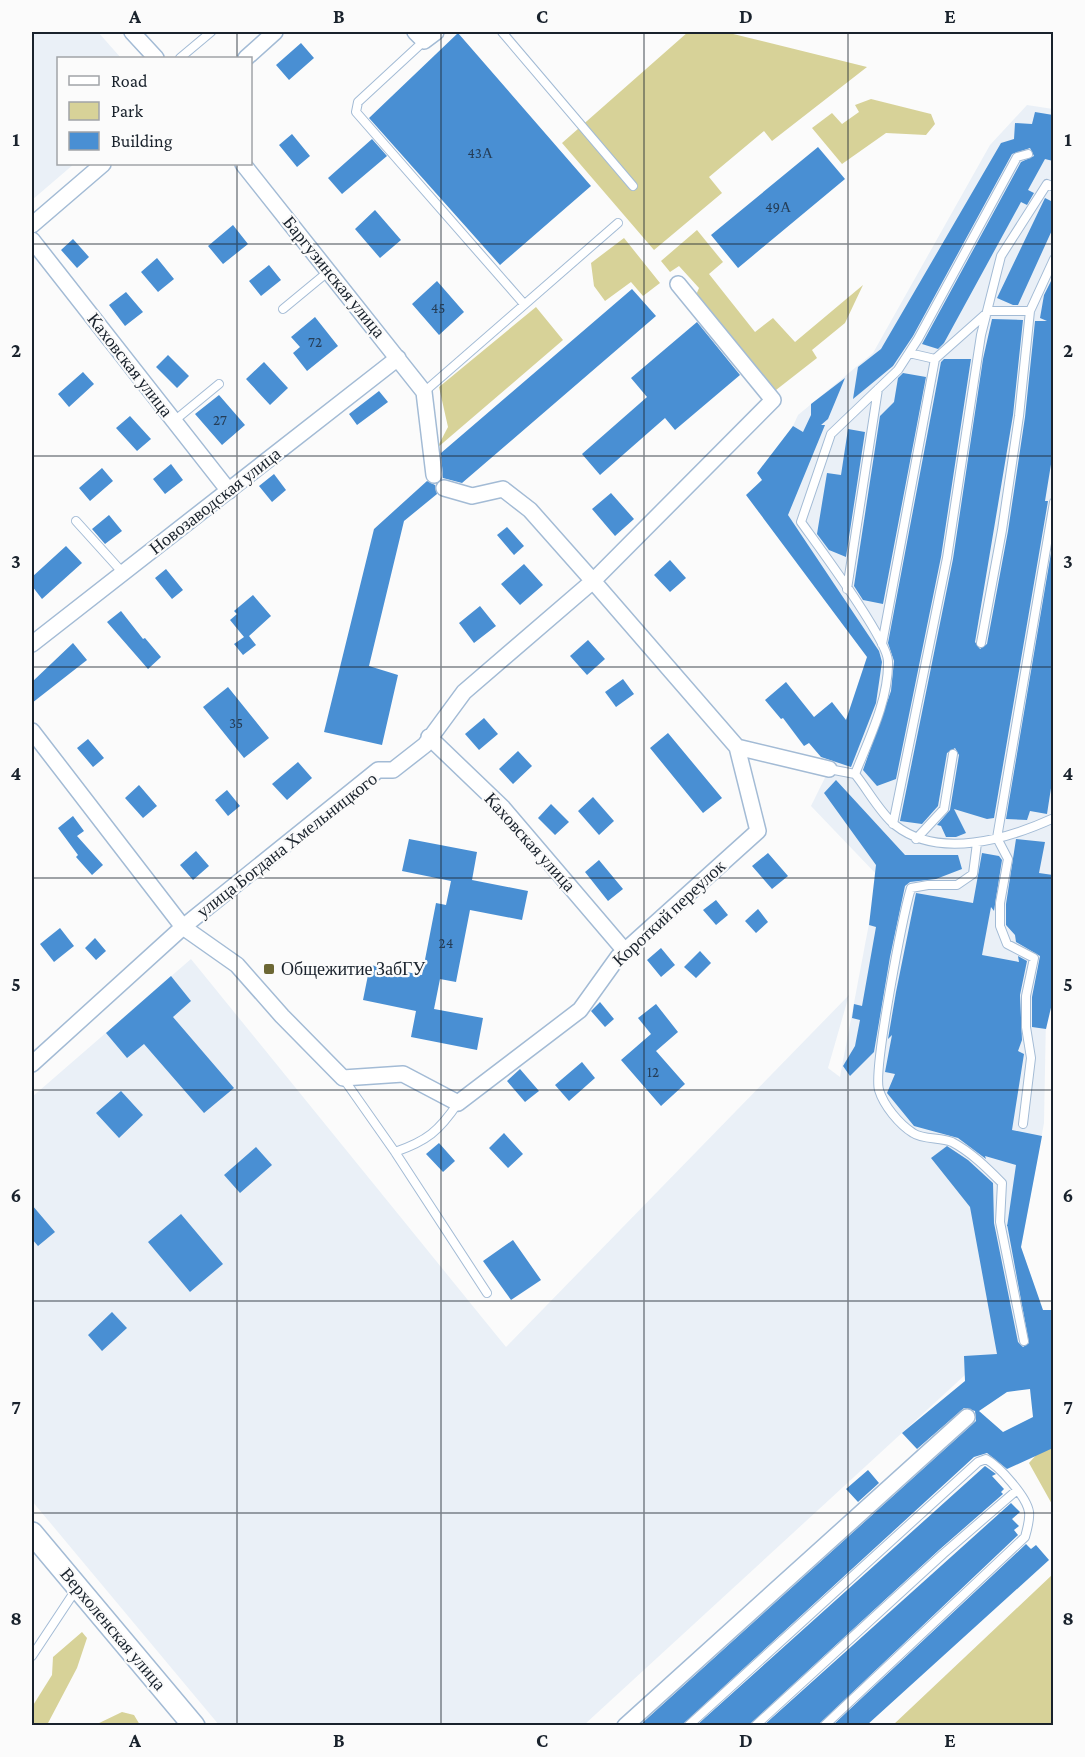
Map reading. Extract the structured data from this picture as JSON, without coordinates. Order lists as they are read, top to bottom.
{
  "streets": {
    "main road": ["Верхоленская улица"],
    "street": [
      "Баргузинская улица",
      "Каховская улица",
      "Новозаводская улица",
      "улица Богдана Хмельницкого",
      "Короткий переулок"
    ]
  },
  "crossings": [
    ["Баргузинская улица", "Новозаводская улица"],
    ["Каховская улица", "Новозаводская улица"],
    ["Каховская улица", "улица Богдана Хмельницкого"],
    ["Каховская улица", "Короткий переулок"]
  ],
  "places": {
    "transit": ["Общежитие ЗабГУ"]
  },
  "house_numbers": [
    "43А",
    "49А",
    "45",
    "72",
    "27",
    "35",
    "24",
    "12"
  ],
  "legend": ["Road", "Park", "Building"],
  "grid": {
    "columns": [
      "A",
      "B",
      "C",
      "D",
      "E"
    ],
    "rows": [
      "1",
      "2",
      "3",
      "4",
      "5",
      "6",
      "7",
      "8"
    ]
  }
}
